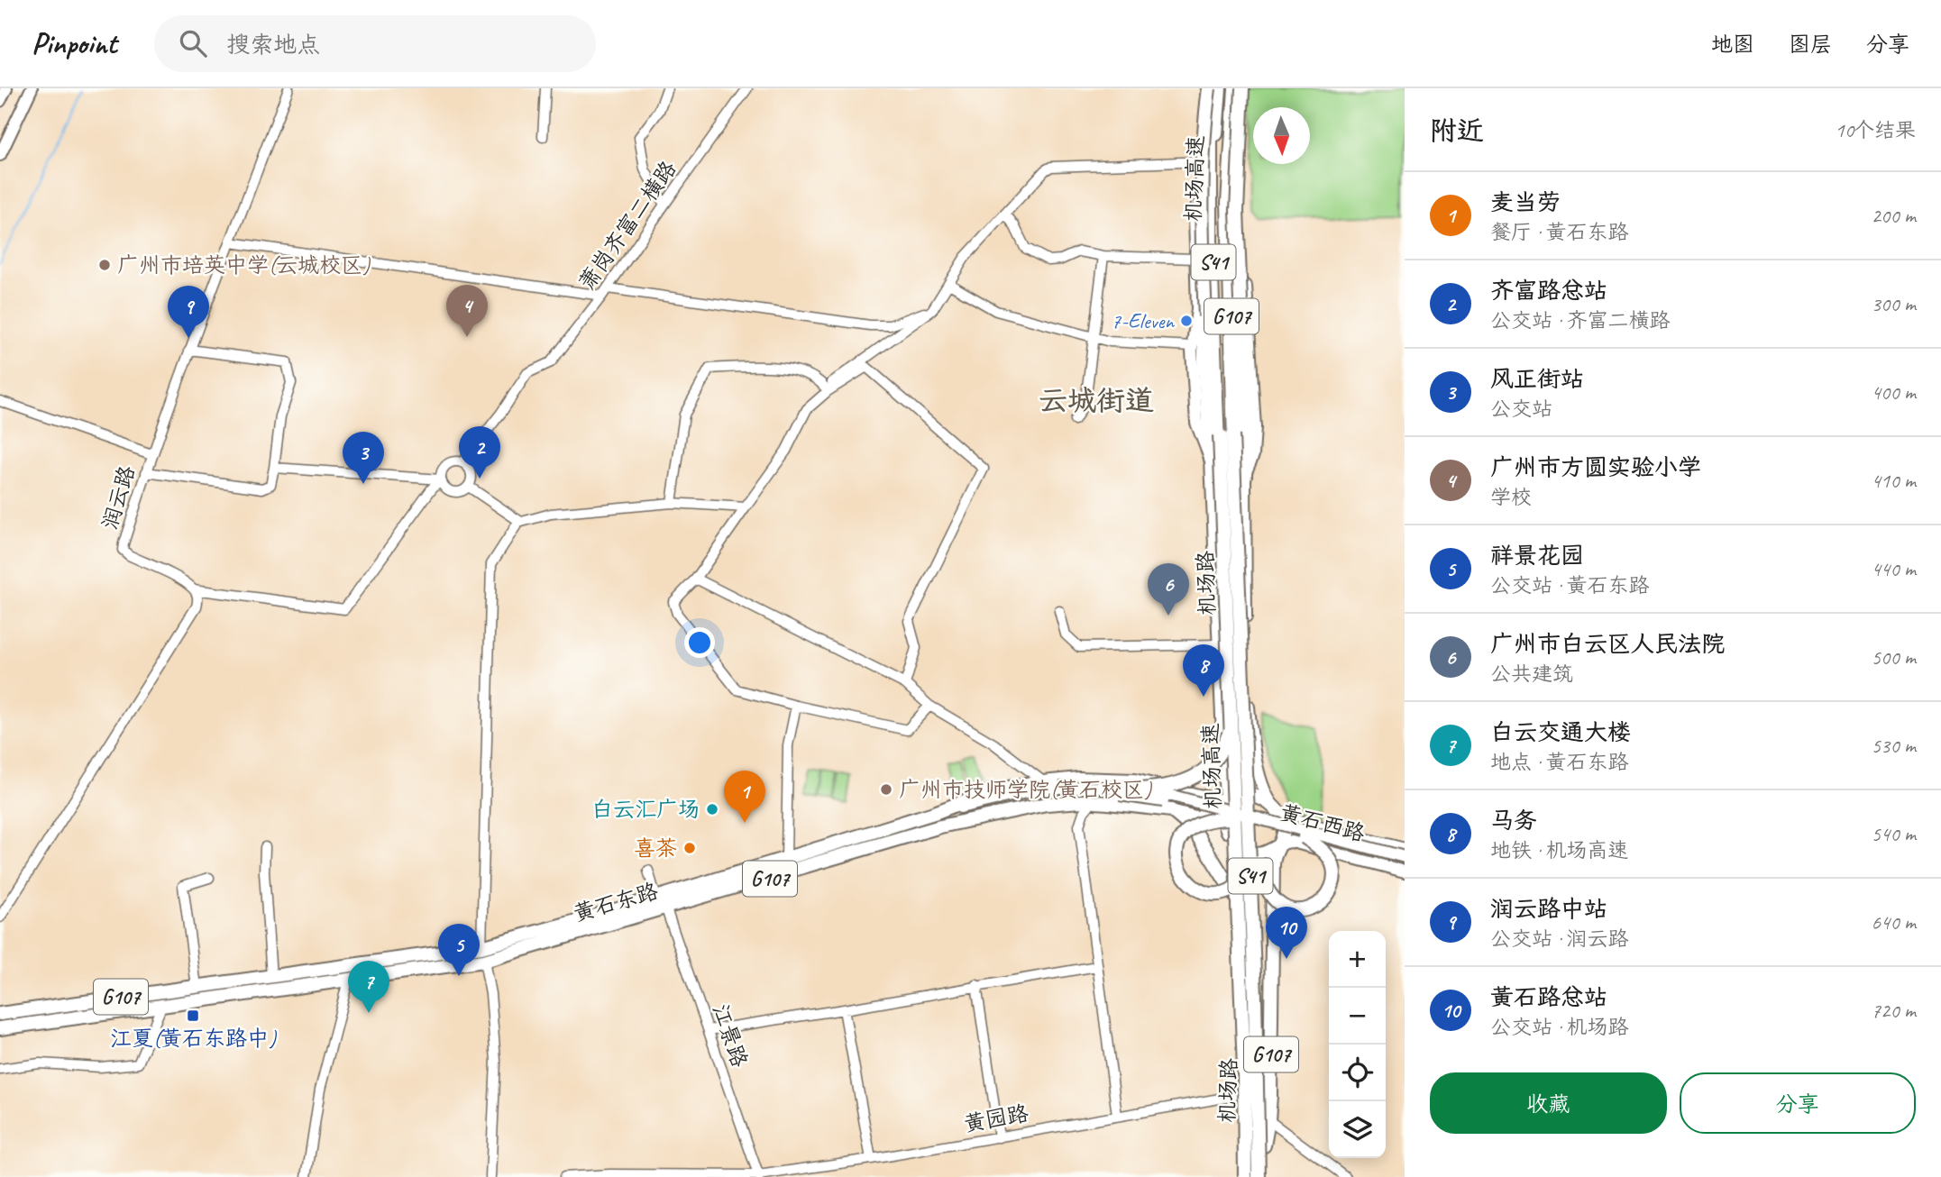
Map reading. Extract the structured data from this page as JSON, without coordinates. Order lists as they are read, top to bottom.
{
  "streets": {
    "highway": [
      "机场高速",
      "S41",
      "G107",
      "机场路",
      "黄石东路"
    ],
    "main road": ["黄石西路"],
    "street": [
      "萧岗齐富二横路",
      "润云路",
      "江景路",
      "黄园路"
    ]
  },
  "crossings": [
    ["机场高速", "机场路"],
    ["G107", "机场路"],
    ["G107", "黄石西路"],
    ["G107", "黄石东路"],
    ["机场路", "黄石西路"],
    ["机场路", "黄石东路"],
    ["机场路", "黄园路"],
    ["黄石西路", "黄石东路"],
    ["黄石东路", "江景路"],
    ["江景路", "黄园路"]
  ],
  "districts": ["云城街道"],
  "places": {
    "other": [
      "广州市培英中学(云城校区)",
      "7-Eleven",
      "广州市技师学院(黄石校区)",
      "白云汇广场",
      "喜茶"
    ],
    "transit": ["江夏(黄石东路中)"]
  },
  "north": "bottom",
  "page": {
    "header": "Pinpoint",
    "search": "搜索地点",
    "nav": ["地图", "图层", "分享"],
    "heading": ["附近", "10个结果"],
    "list": [
      {
        "mark": "1",
        "name": "麦当劳",
        "note": "餐厅 · 黄石东路",
        "value": "200 m"
      },
      {
        "mark": "2",
        "name": "齐富路总站",
        "note": "公交站 · 齐富二横路",
        "value": "300 m"
      },
      {
        "mark": "3",
        "name": "风正街站",
        "note": "公交站",
        "value": "400 m"
      },
      {
        "mark": "4",
        "name": "广州市方圆实验小学",
        "note": "学校",
        "value": "410 m"
      },
      {
        "mark": "5",
        "name": "祥景花园",
        "note": "公交站 · 黄石东路",
        "value": "440 m"
      },
      {
        "mark": "6",
        "name": "广州市白云区人民法院",
        "note": "公共建筑",
        "value": "500 m"
      },
      {
        "mark": "7",
        "name": "白云交通大楼",
        "note": "地点 · 黄石东路",
        "value": "530 m"
      },
      {
        "mark": "8",
        "name": "马务",
        "note": "地铁 · 机场高速",
        "value": "540 m"
      },
      {
        "mark": "9",
        "name": "润云路中站",
        "note": "公交站 · 润云路",
        "value": "640 m"
      },
      {
        "mark": "10",
        "name": "黄石路总站",
        "note": "公交站 · 机场路",
        "value": "720 m"
      }
    ],
    "pins": [
      "4",
      "9",
      "2",
      "3",
      "6",
      "8",
      "1",
      "10",
      "5",
      "7"
    ],
    "map_buttons": ["+", "−"],
    "buttons": ["收藏", "分享"]
  }
}
